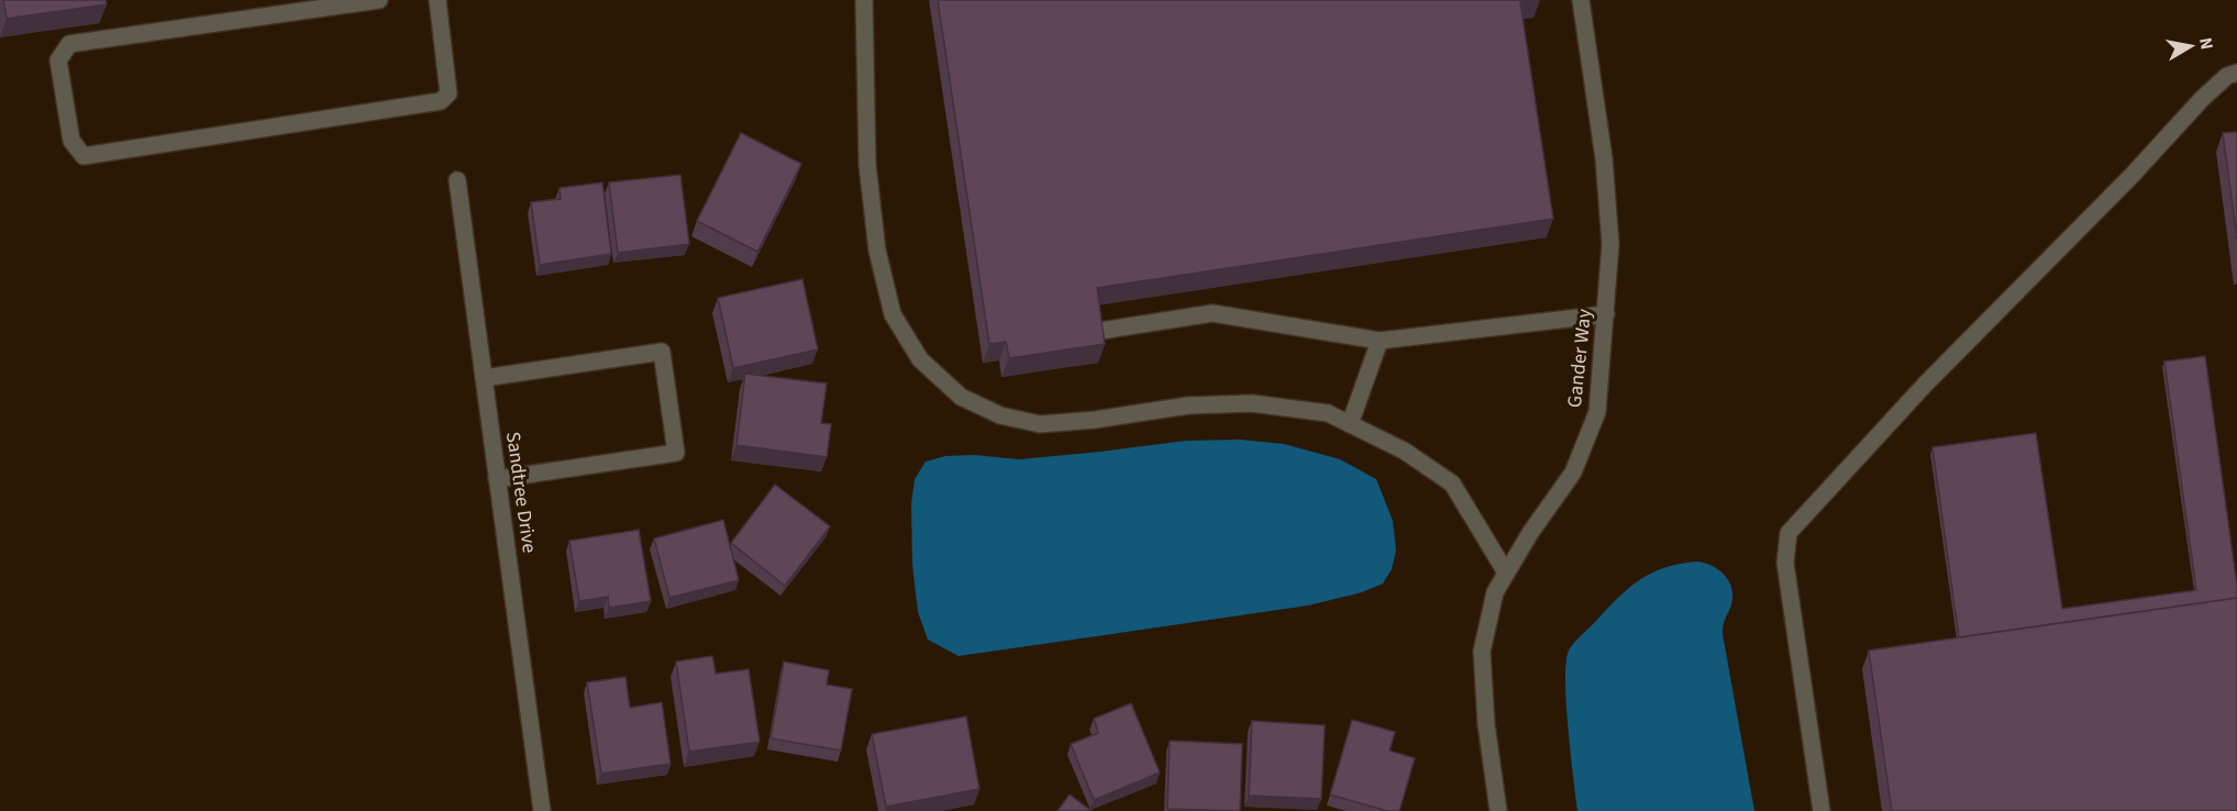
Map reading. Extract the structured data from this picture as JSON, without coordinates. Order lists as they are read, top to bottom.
{
  "streets": {
    "street": ["Gander Way", "Sandtree Drive"]
  },
  "north": "right"
}
